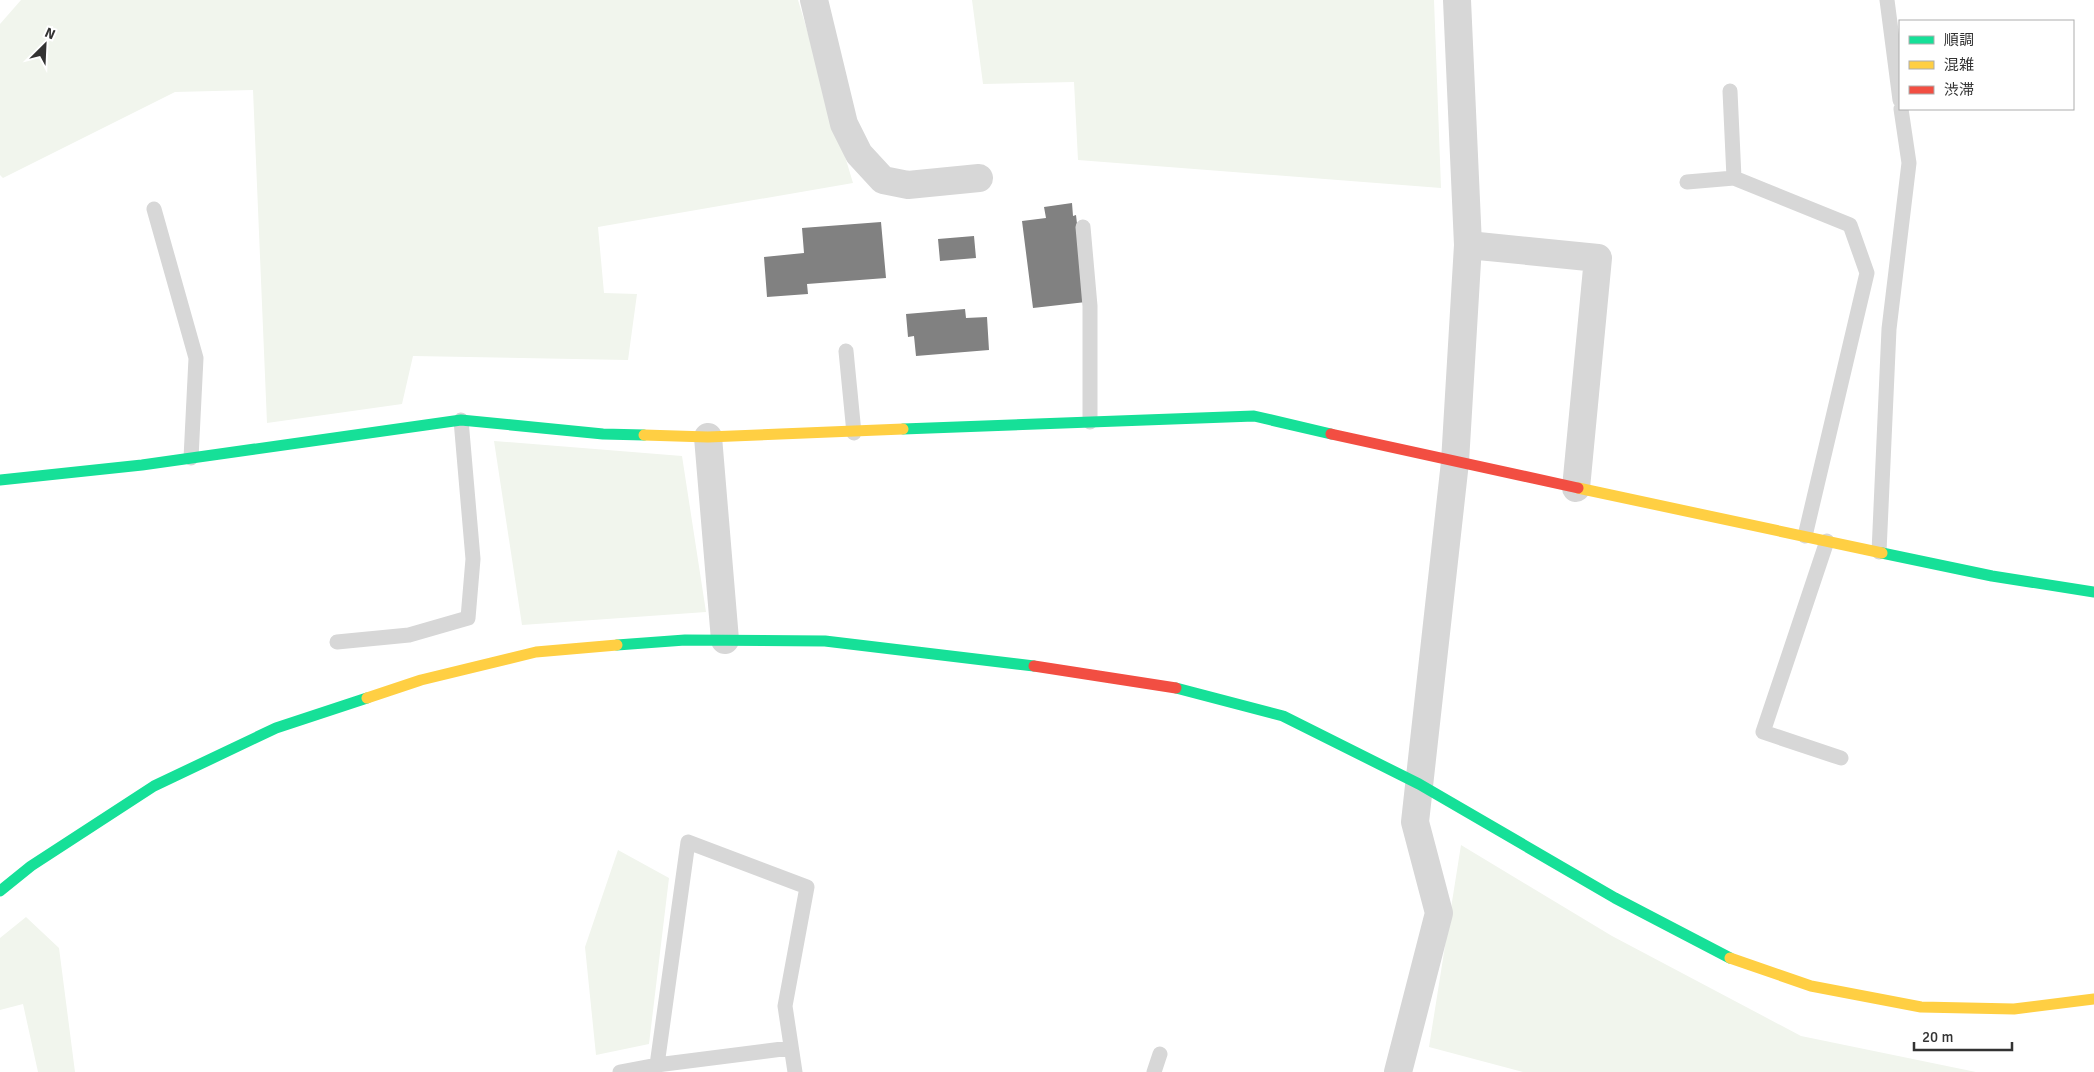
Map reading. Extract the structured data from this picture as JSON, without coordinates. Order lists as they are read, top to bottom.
{
  "legend": ["順調", "混雑", "渋滞"],
  "scale_bar": "20 m",
  "north": "top right"
}
